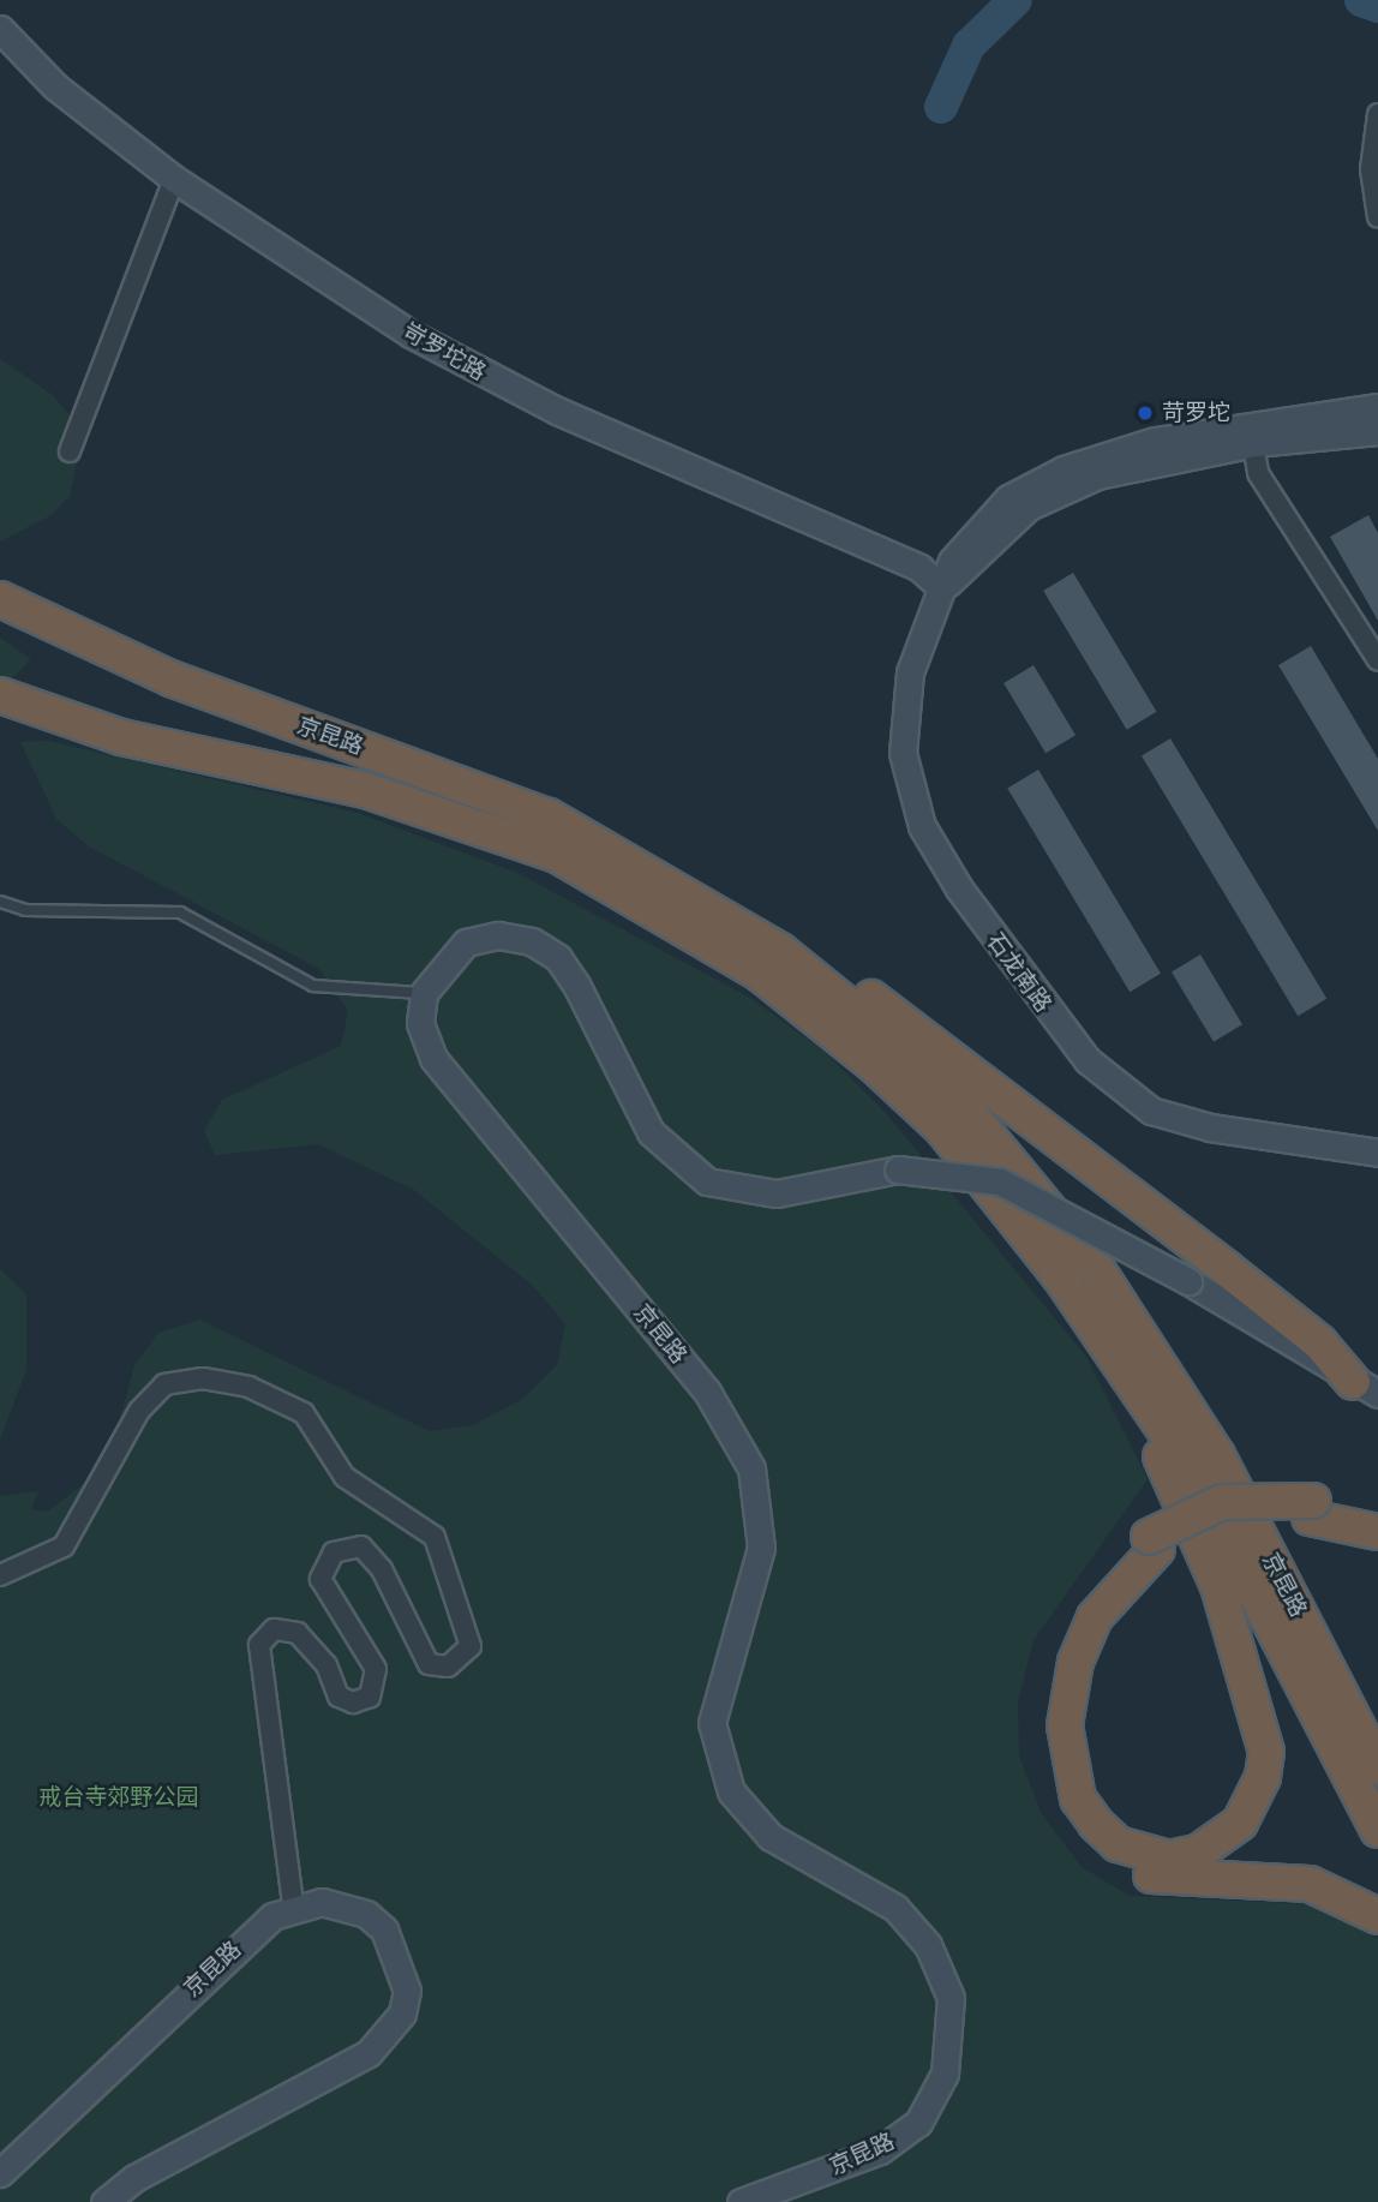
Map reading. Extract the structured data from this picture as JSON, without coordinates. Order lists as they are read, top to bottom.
{
  "streets": {
    "highway": ["京昆路"],
    "main road": ["岢罗坨路", "石龙南路"]
  },
  "crossings": [
    ["岢罗坨路", "石龙南路"]
  ],
  "parks": ["戒台寺郊野公园"],
  "places": ["苛罗坨"]
}
